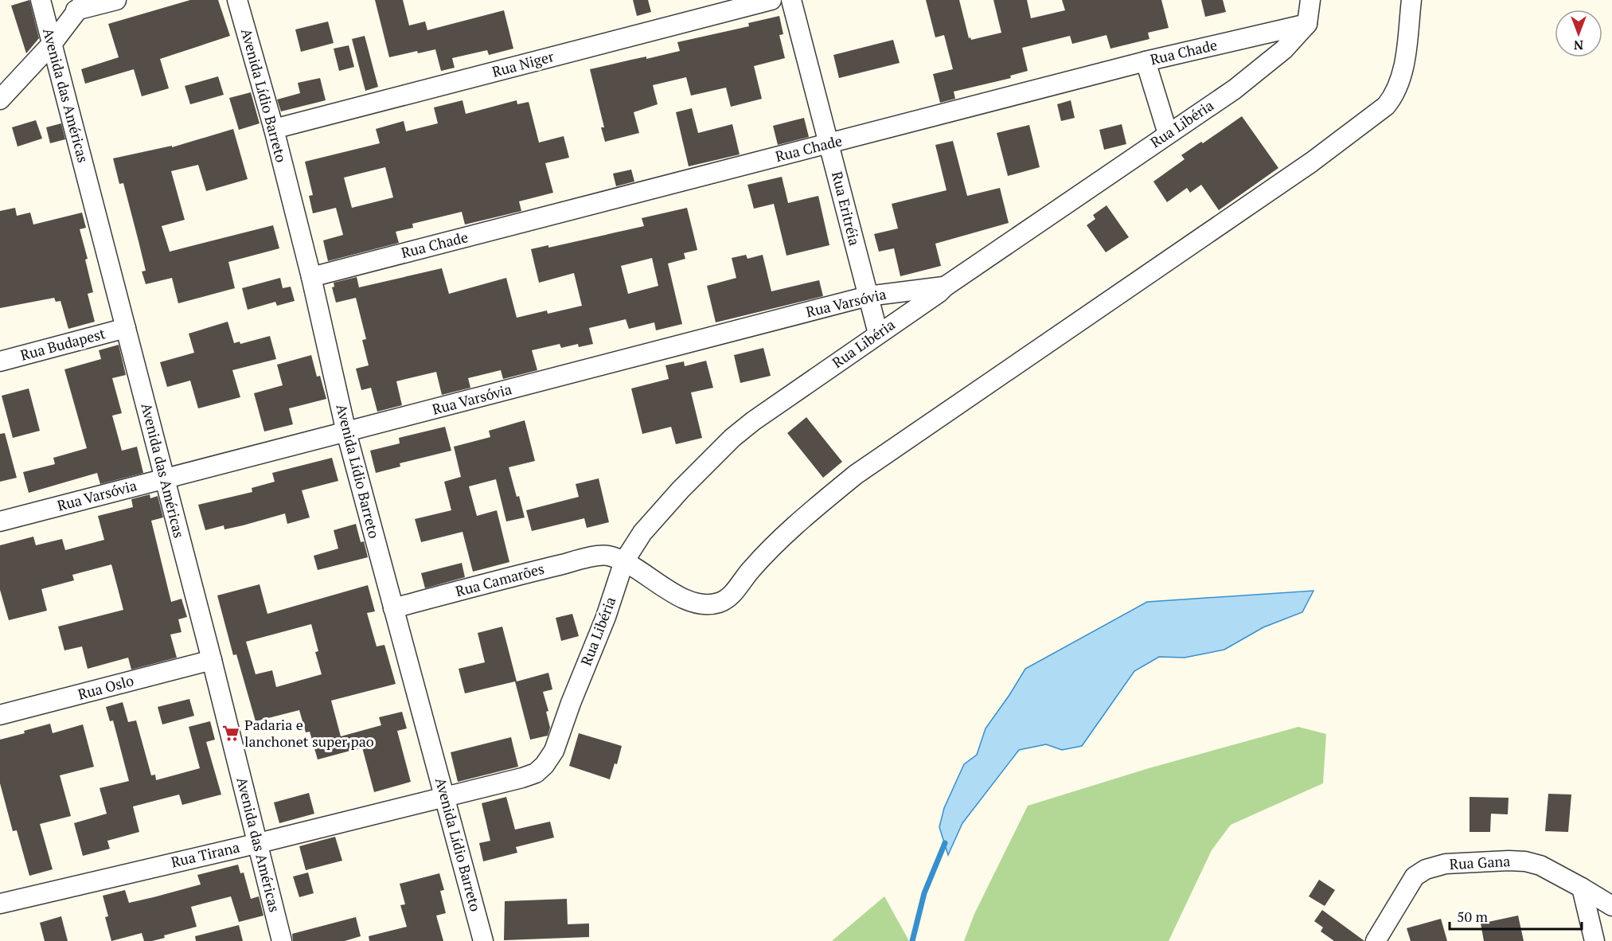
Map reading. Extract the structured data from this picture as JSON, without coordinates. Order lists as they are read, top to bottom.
{
  "streets": {
    "street": [
      "Rua Chade",
      "Rua Niger",
      "Avenida das Américas",
      "Avenida Lídio Barreto",
      "Rua Libéria",
      "Rua Eritréia",
      "Rua Varsóvia",
      "Rua Budapest",
      "Rua Camarões",
      "Rua Oslo",
      "Rua Tirana",
      "Rua Gana"
    ]
  },
  "crossings": [
    ["Rua Chade", "Avenida Lídio Barreto"],
    ["Rua Chade", "Rua Libéria"],
    ["Rua Chade", "Rua Eritréia"],
    ["Rua Niger", "Avenida Lídio Barreto"],
    ["Avenida das Américas", "Rua Varsóvia"],
    ["Avenida das Américas", "Rua Budapest"],
    ["Avenida das Américas", "Rua Oslo"],
    ["Avenida das Américas", "Rua Tirana"],
    ["Avenida Lídio Barreto", "Rua Varsóvia"],
    ["Avenida Lídio Barreto", "Rua Camarões"],
    ["Avenida Lídio Barreto", "Rua Tirana"],
    ["Rua Libéria", "Rua Eritréia"],
    ["Rua Libéria", "Rua Varsóvia"],
    ["Rua Libéria", "Rua Camarões"],
    ["Rua Libéria", "Rua Tirana"],
    ["Rua Eritréia", "Rua Varsóvia"]
  ],
  "places": {
    "supermarket": ["Padaria e lanchonet super pao"]
  },
  "scale_bar": "50 m",
  "north": "bottom"
}
